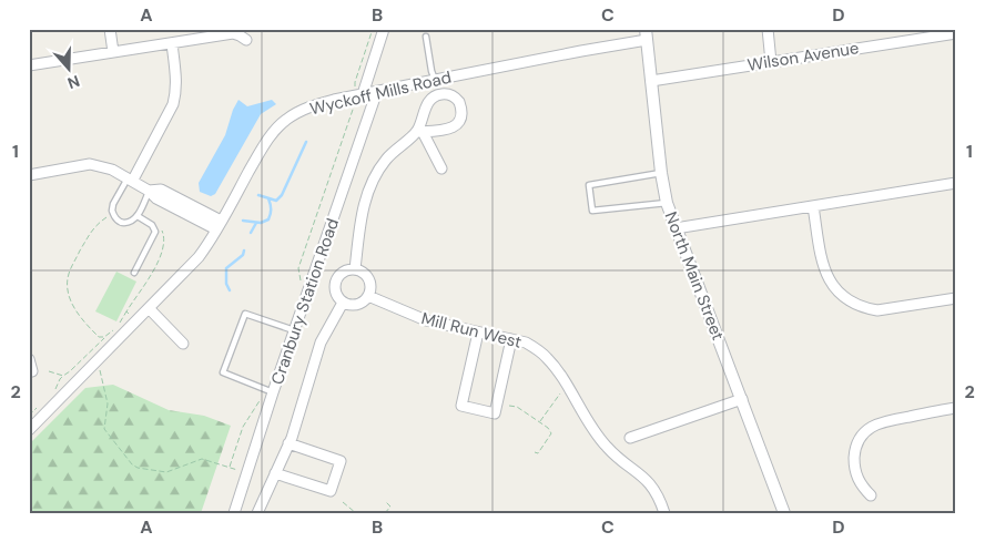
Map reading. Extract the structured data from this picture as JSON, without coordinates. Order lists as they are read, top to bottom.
{
  "streets": {
    "street": [
      "Wilson Avenue",
      "Wyckoff Mills Road",
      "North Main Street",
      "Cranbury Station Road",
      "Mill Run West"
    ]
  },
  "crossings": [
    ["Wilson Avenue", "North Main Street"],
    ["Wyckoff Mills Road", "North Main Street"],
    ["Wyckoff Mills Road", "Cranbury Station Road"]
  ],
  "north": "bottom",
  "grid": {
    "columns": [
      "A",
      "B",
      "C",
      "D"
    ],
    "rows": ["1", "2"]
  }
}
